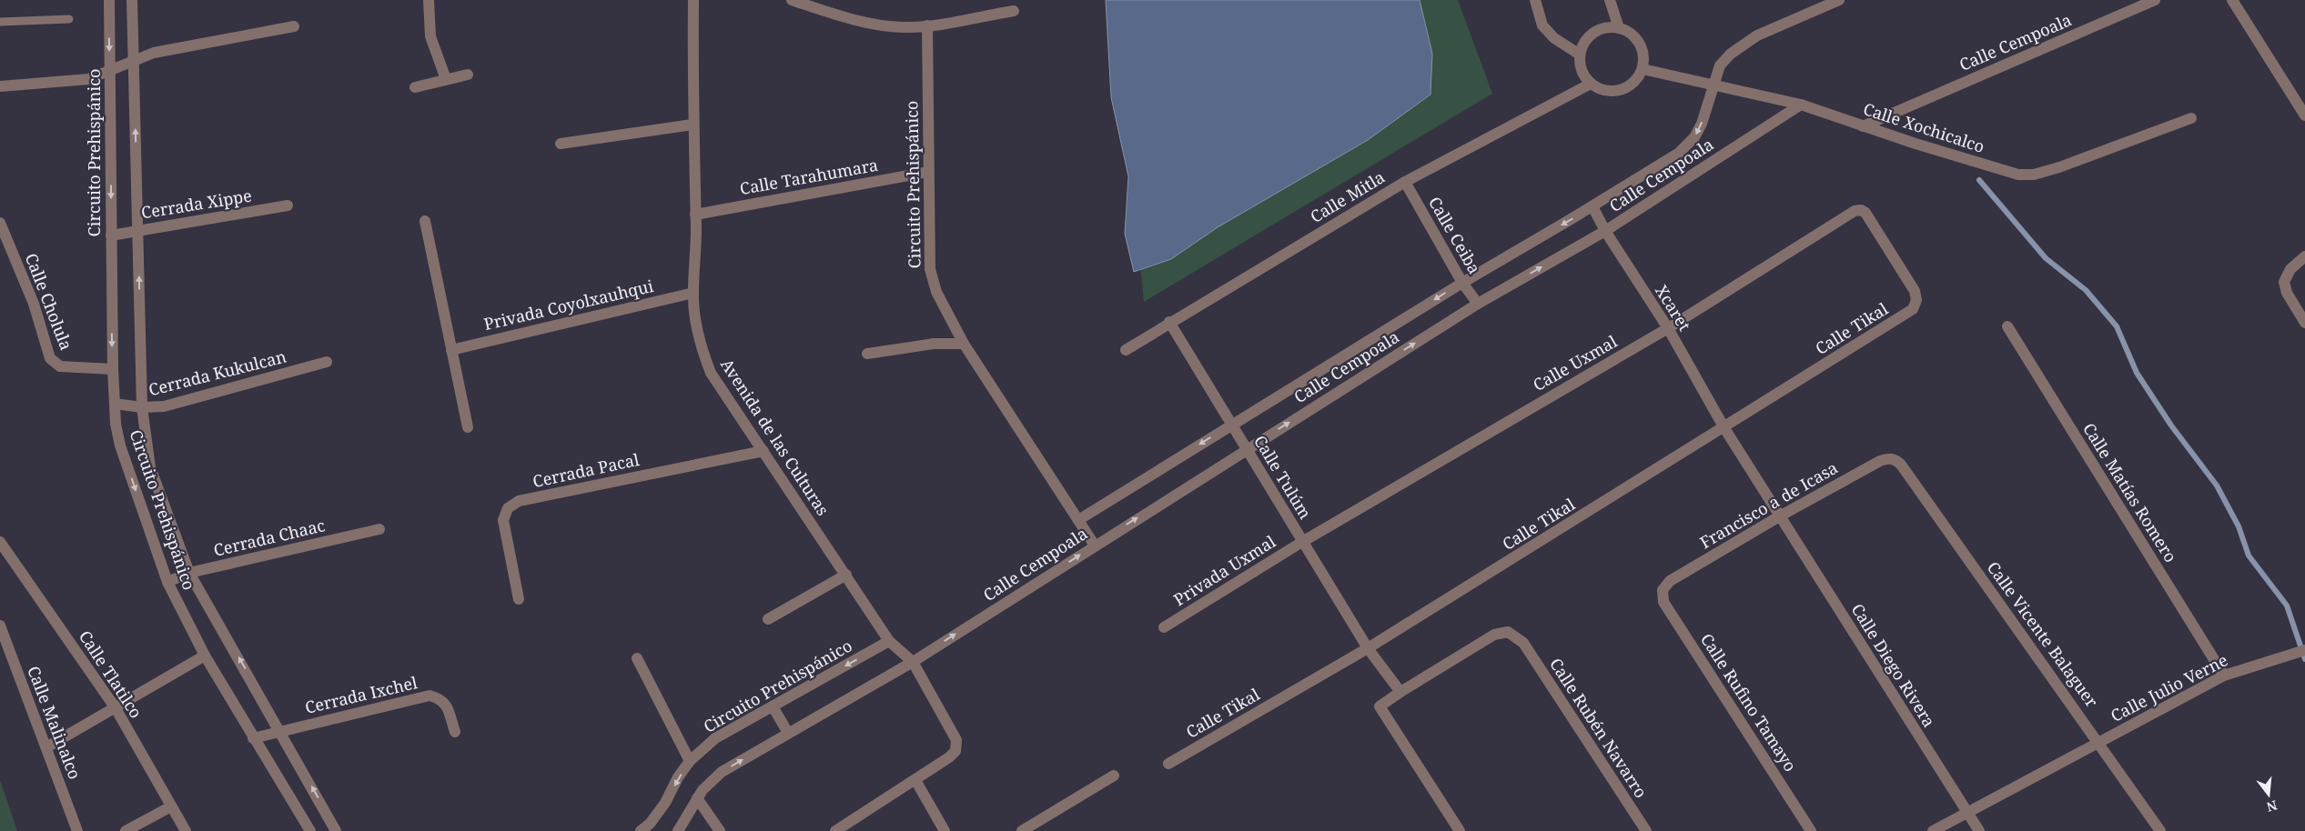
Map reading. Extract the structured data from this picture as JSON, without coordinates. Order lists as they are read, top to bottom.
{
  "streets": {
    "street": [
      "Calle Cempoala",
      "Calle Xochicalco",
      "Circuito Prehispánico",
      "Calle Tarahumara",
      "Calle Mitla",
      "Cerrada Xippe",
      "Calle Ceiba",
      "Calle Cholula",
      "Privada Coyolxauhqui",
      "Xcaret",
      "Calle Tikal",
      "Calle Uxmal",
      "Cerrada Kukulcan",
      "Avenida de las Culturas",
      "Cerrada Pacal",
      "Calle Tulúm",
      "Calle Matías Romero",
      "Francisco a de Icasa",
      "Cerrada Chaac",
      "Privada Uxmal",
      "Calle Vicente Balaguer",
      "Calle Diego Rivera",
      "Calle Tlatilco",
      "Calle Julio Verne",
      "Cerrada Ixchel",
      "Calle Rufino Tamayo",
      "Calle Malinalco",
      "Calle Rubén Navarro"
    ]
  },
  "crossings": [
    ["Calle Cempoala", "Calle Xochicalco"],
    ["Calle Cempoala", "Circuito Prehispánico"],
    ["Calle Cempoala", "Calle Ceiba"],
    ["Calle Cempoala", "Xcaret"],
    ["Calle Cempoala", "Avenida de las Culturas"],
    ["Calle Cempoala", "Calle Tulúm"],
    ["Calle Xochicalco", "Calle Mitla"],
    ["Circuito Prehispánico", "Calle Tarahumara"],
    ["Circuito Prehispánico", "Cerrada Xippe"],
    ["Circuito Prehispánico", "Calle Cholula"],
    ["Circuito Prehispánico", "Cerrada Kukulcan"],
    ["Circuito Prehispánico", "Avenida de las Culturas"],
    ["Circuito Prehispánico", "Cerrada Chaac"],
    ["Circuito Prehispánico", "Cerrada Ixchel"],
    ["Calle Tarahumara", "Avenida de las Culturas"],
    ["Calle Mitla", "Calle Ceiba"],
    ["Calle Mitla", "Calle Tulúm"],
    ["Privada Coyolxauhqui", "Avenida de las Culturas"],
    ["Xcaret", "Calle Tikal"],
    ["Xcaret", "Calle Uxmal"],
    ["Xcaret", "Francisco a de Icasa"],
    ["Xcaret", "Calle Diego Rivera"],
    ["Calle Tikal", "Calle Uxmal"],
    ["Calle Tikal", "Calle Tulúm"],
    ["Calle Uxmal", "Calle Tulúm"],
    ["Calle Uxmal", "Privada Uxmal"],
    ["Avenida de las Culturas", "Cerrada Pacal"],
    ["Calle Tulúm", "Privada Uxmal"],
    ["Calle Tulúm", "Calle Rubén Navarro"],
    ["Calle Matías Romero", "Calle Julio Verne"],
    ["Francisco a de Icasa", "Calle Vicente Balaguer"],
    ["Francisco a de Icasa", "Calle Diego Rivera"],
    ["Francisco a de Icasa", "Calle Rufino Tamayo"],
    ["Calle Vicente Balaguer", "Calle Julio Verne"],
    ["Calle Diego Rivera", "Calle Julio Verne"]
  ],
  "north": "bottom"
}
